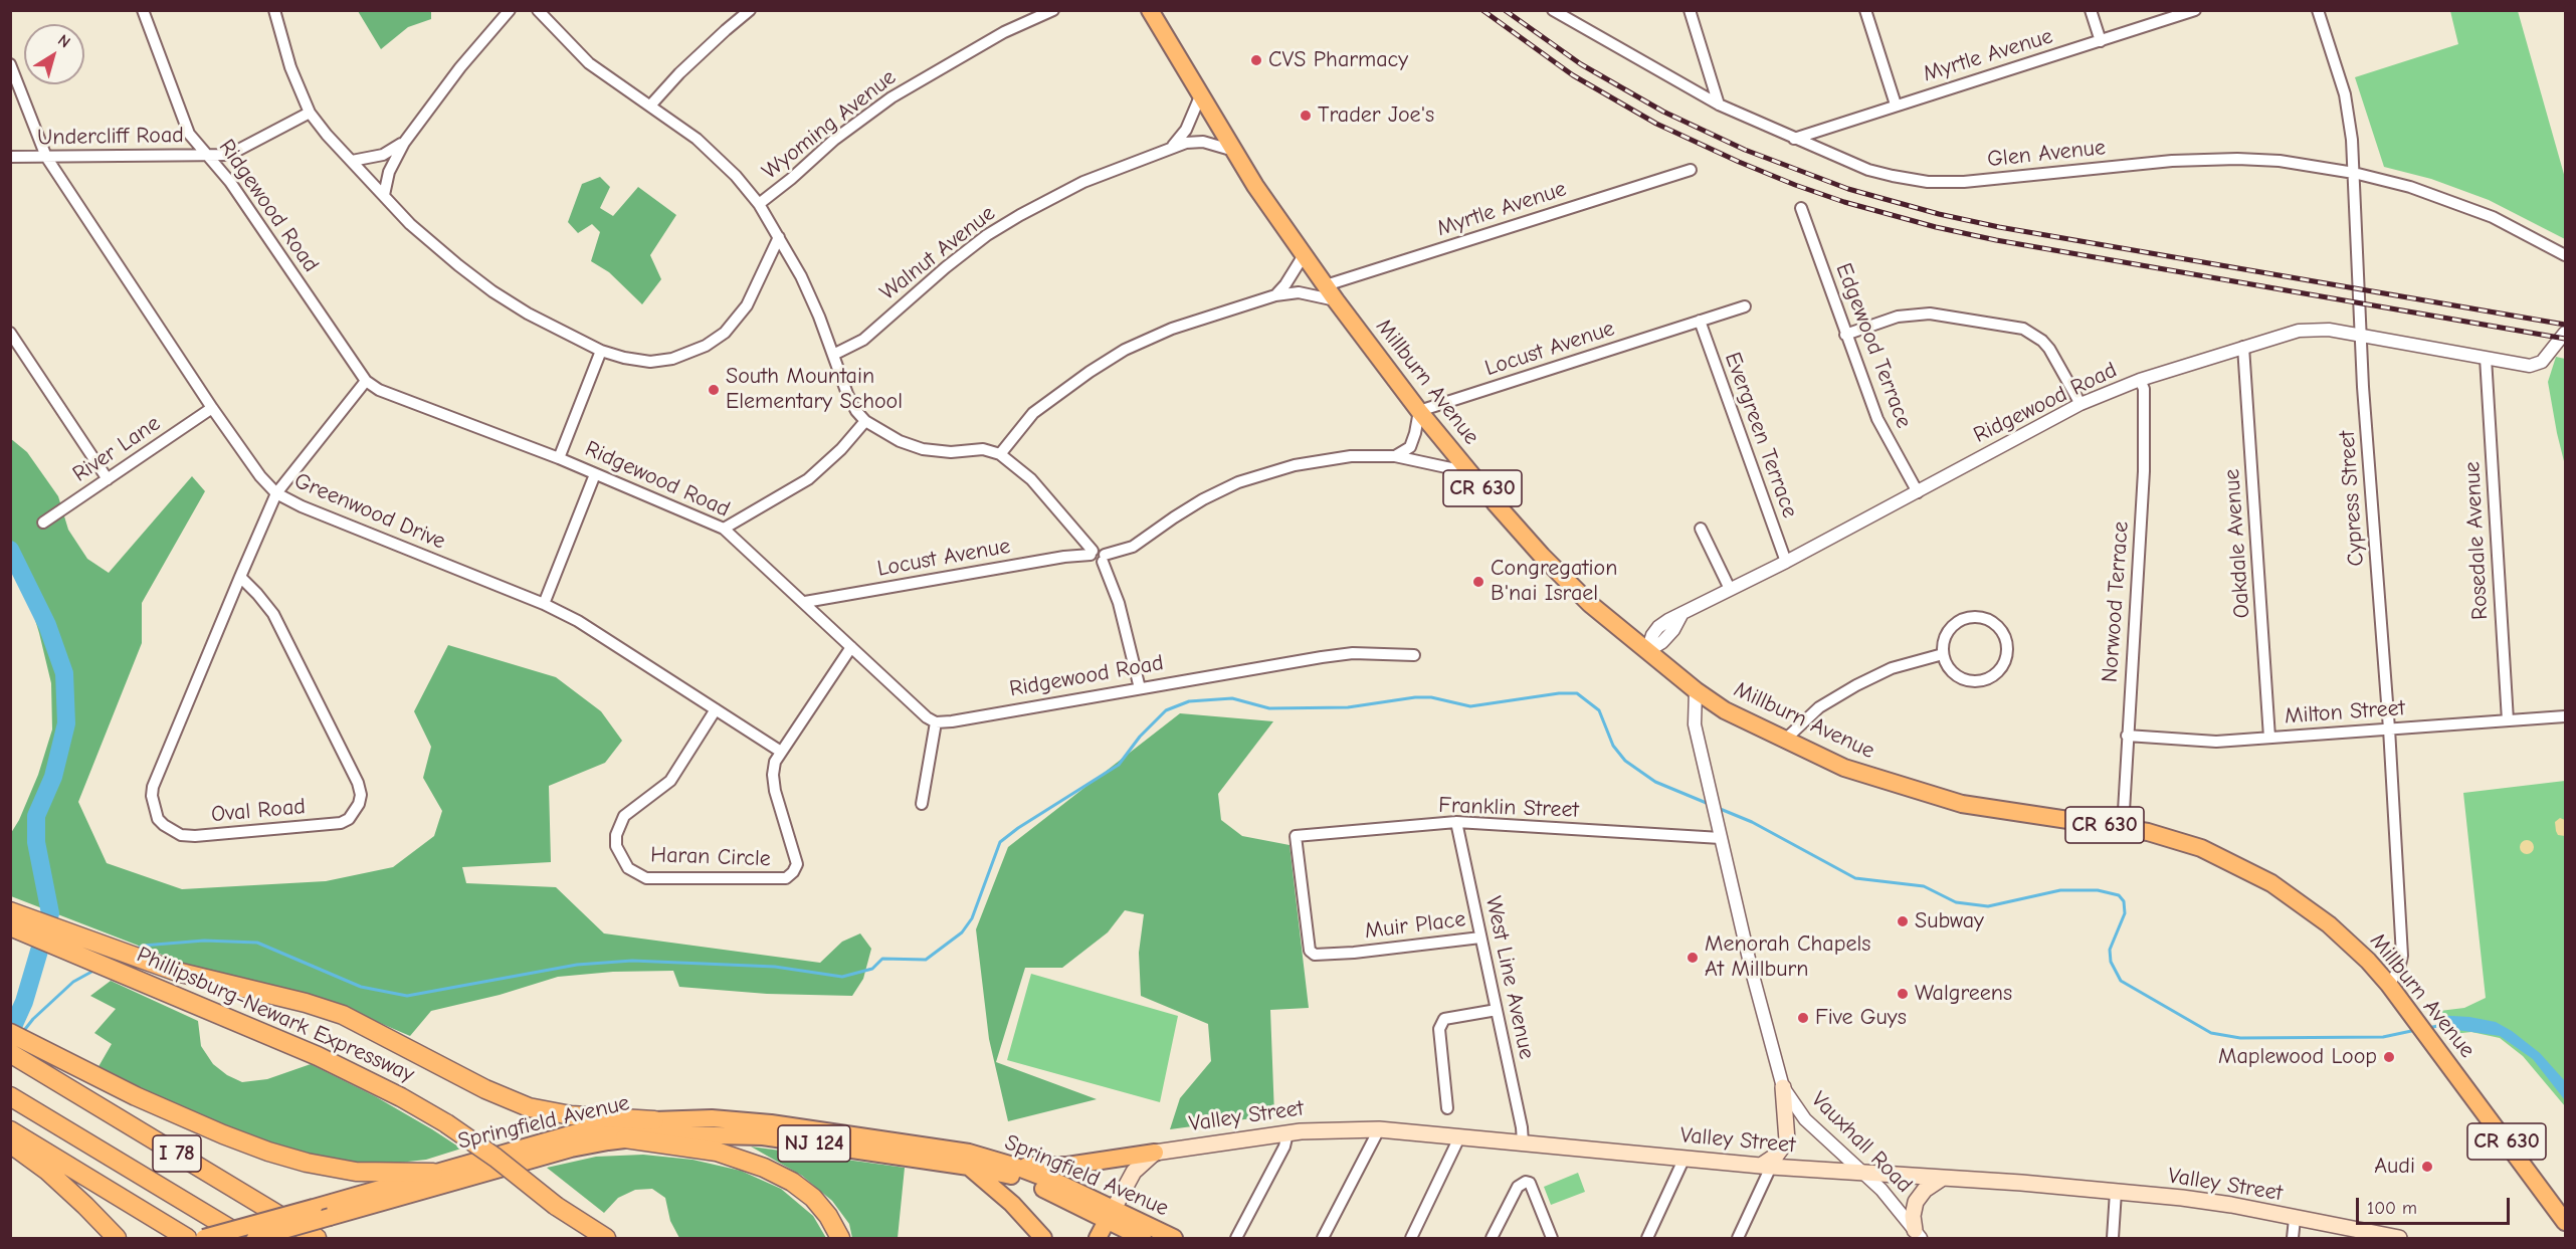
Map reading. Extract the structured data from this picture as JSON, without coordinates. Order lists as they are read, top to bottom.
{
  "streets": {
    "highway": ["Phillipsburg-Newark Expressway", "I 78"],
    "main road": [
      "Millburn Avenue",
      "CR 630",
      "Valley Street",
      "Springfield Avenue",
      "NJ 124"
    ],
    "street": [
      "Myrtle Avenue",
      "Wyoming Avenue",
      "Undercliff Road",
      "Glen Avenue",
      "Ridgewood Road",
      "Walnut Avenue",
      "Edgewood Terrace",
      "Locust Avenue",
      "Evergreen Terrace",
      "River Lane",
      "Cypress Street",
      "Greenwood Drive",
      "Rosedale Avenue",
      "Oakdale Avenue",
      "Norwood Terrace",
      "Milton Street",
      "Franklin Street",
      "Oval Road",
      "Haran Circle",
      "Muir Place",
      "West Line Avenue",
      "Vauxhall Road"
    ]
  },
  "crossings": [
    ["Myrtle Avenue", "Glen Avenue"],
    ["Myrtle Avenue", "Millburn Avenue"],
    ["Undercliff Road", "Ridgewood Road"],
    ["Undercliff Road", "Greenwood Drive"],
    ["Glen Avenue", "Cypress Street"],
    ["Ridgewood Road", "Edgewood Terrace"],
    ["Ridgewood Road", "Locust Avenue"],
    ["Ridgewood Road", "Millburn Avenue"],
    ["Ridgewood Road", "Evergreen Terrace"],
    ["Ridgewood Road", "Cypress Street"],
    ["Ridgewood Road", "Rosedale Avenue"],
    ["Ridgewood Road", "Oakdale Avenue"],
    ["Ridgewood Road", "Norwood Terrace"],
    ["Ridgewood Road", "Oval Road"],
    ["Walnut Avenue", "Millburn Avenue"],
    ["Locust Avenue", "Millburn Avenue"],
    ["Locust Avenue", "Evergreen Terrace"],
    ["Millburn Avenue", "Cypress Street"],
    ["Millburn Avenue", "Norwood Terrace"],
    ["Millburn Avenue", "Vauxhall Road"],
    ["River Lane", "Greenwood Drive"],
    ["Cypress Street", "Milton Street"],
    ["Greenwood Drive", "Oval Road"],
    ["Greenwood Drive", "Haran Circle"],
    ["Rosedale Avenue", "Milton Street"],
    ["Oakdale Avenue", "Milton Street"],
    ["Norwood Terrace", "Milton Street"],
    ["Franklin Street", "Muir Place"],
    ["Franklin Street", "West Line Avenue"],
    ["Franklin Street", "Vauxhall Road"],
    ["Muir Place", "West Line Avenue"],
    ["West Line Avenue", "Valley Street"],
    ["Valley Street", "Vauxhall Road"]
  ],
  "places": [
    "CVS Pharmacy",
    "Trader Joe's",
    "South Mountain Elementary School",
    "Congregation B'nai Israel",
    "Subway",
    "Menorah Chapels At Millburn",
    "Walgreens",
    "Five Guys",
    "Maplewood Loop",
    "Audi"
  ],
  "scale_bar": "100 m",
  "north": "top right"
}
